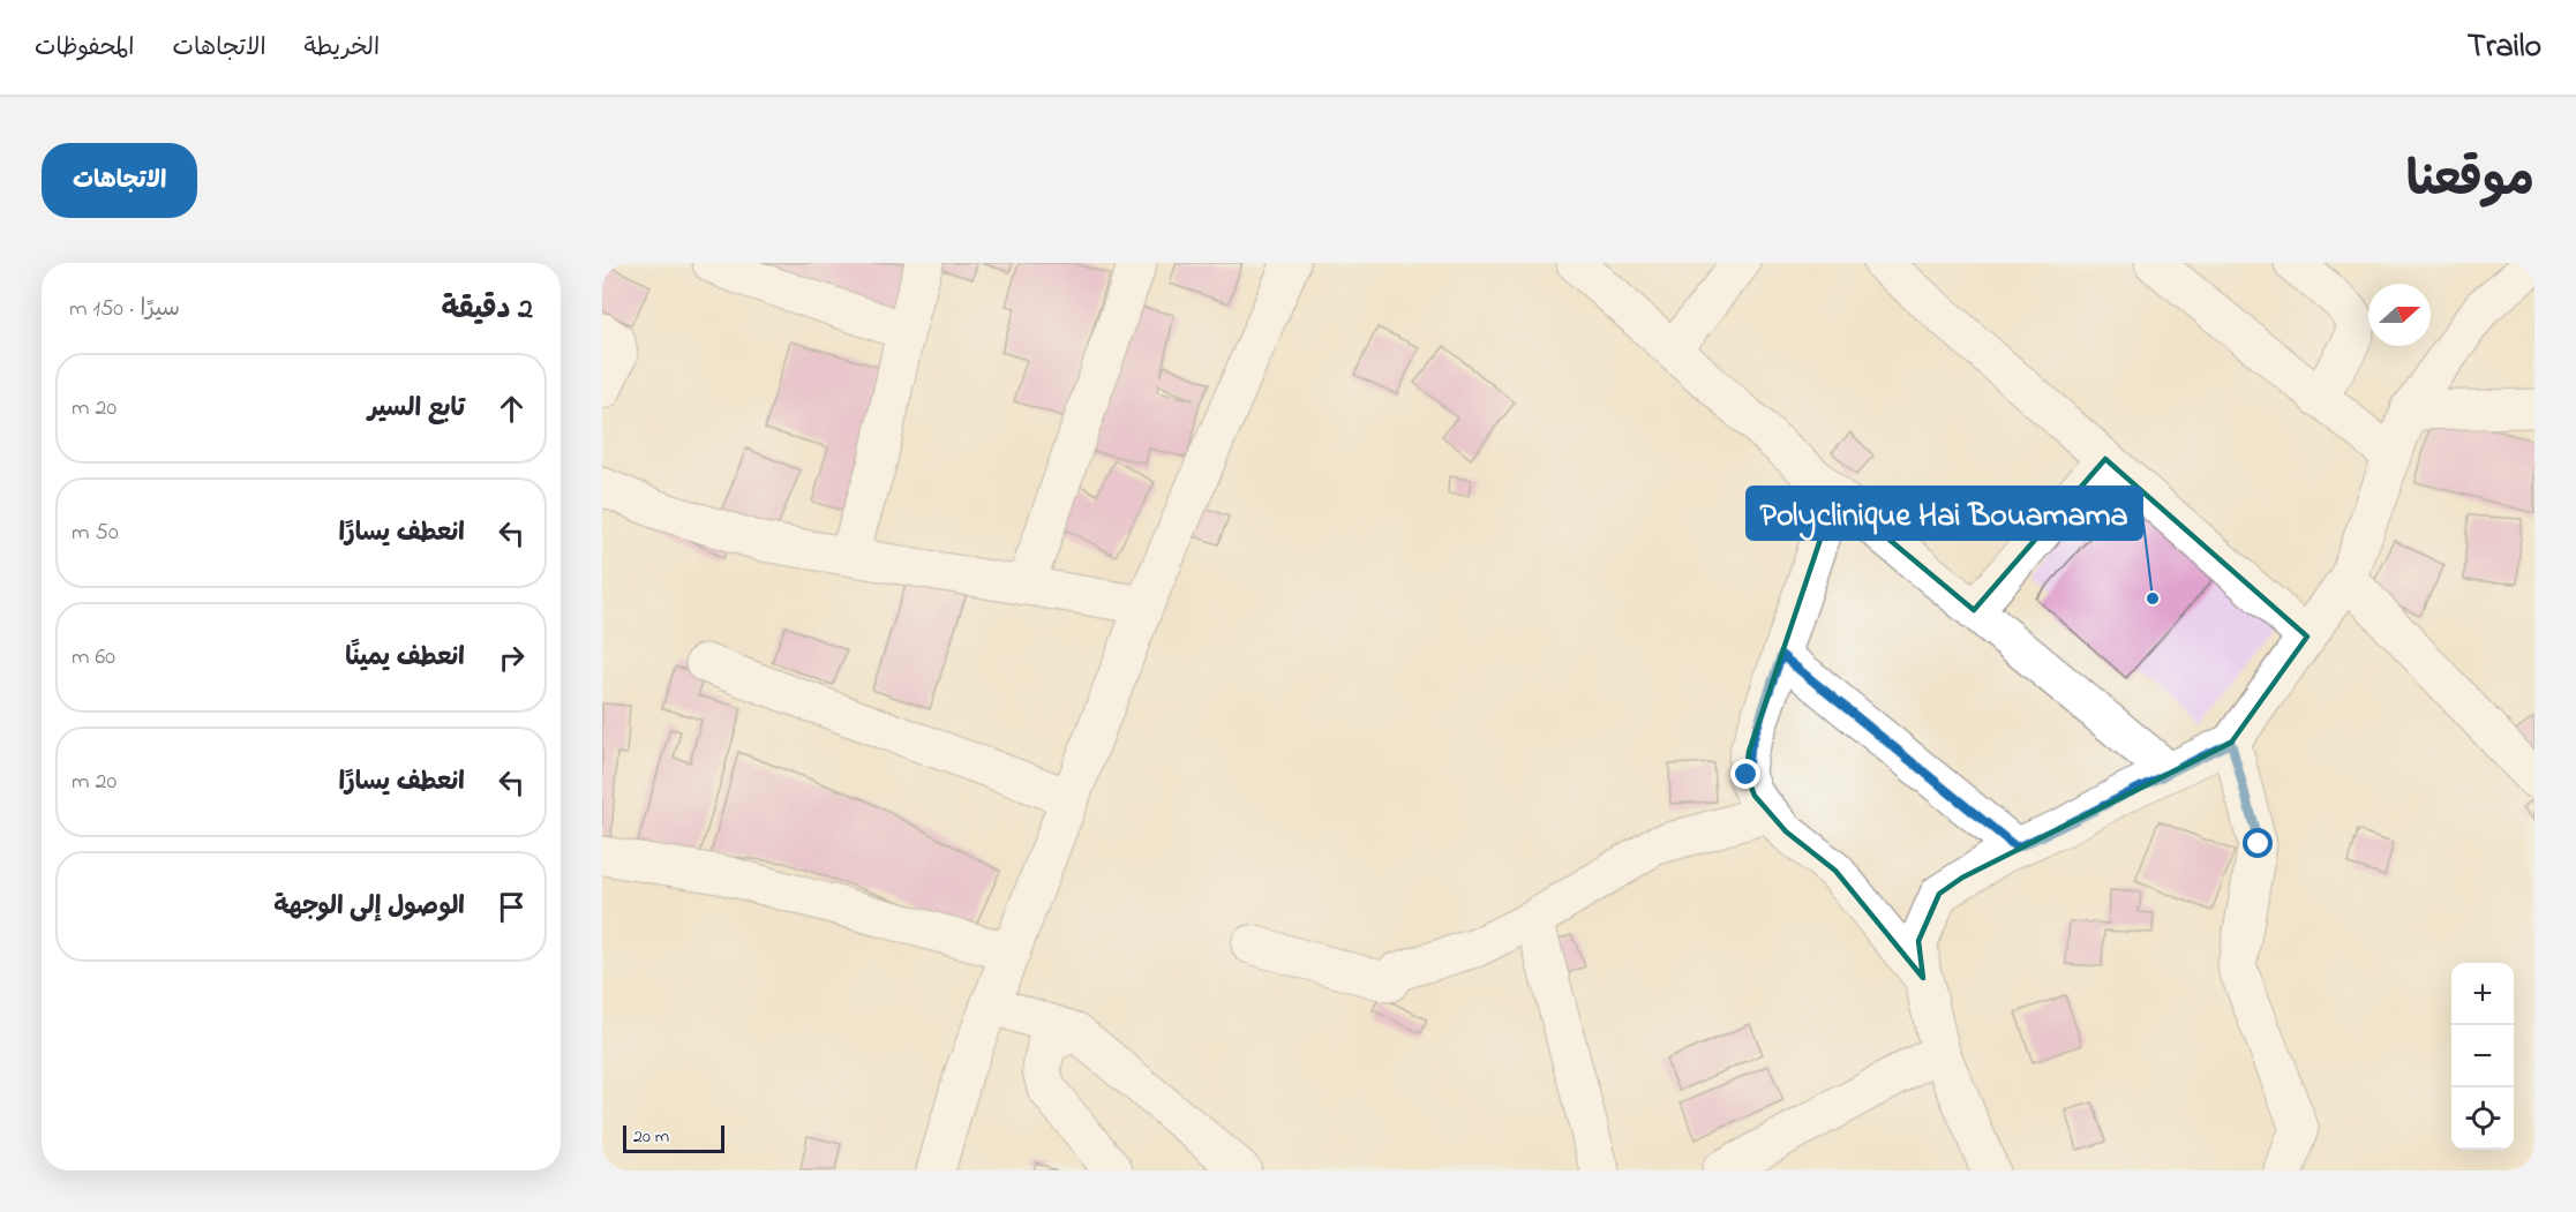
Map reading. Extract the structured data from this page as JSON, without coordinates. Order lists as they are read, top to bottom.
{
  "places": ["Polyclinique Hai Bouamama"],
  "scale_bar": "20 m",
  "north": "right",
  "page": {
    "header": "Trailo",
    "nav": ["الخريطة", "الاتجاهات", "المحفوظات"],
    "title": "موقعنا",
    "buttons": "الاتجاهات",
    "heading": ["2 دقيقة", "سيرًا · 150 m"],
    "list": [
      ["تابع السير", "20 m"],
      ["انعطف يسارًا", "50 m"],
      ["انعطف يمينًا", "60 m"],
      ["انعطف يسارًا", "20 m"],
      "الوصول إلى الوجهة"
    ],
    "map_buttons": ["+", "−"],
    "scale": "20 m"
  }
}
